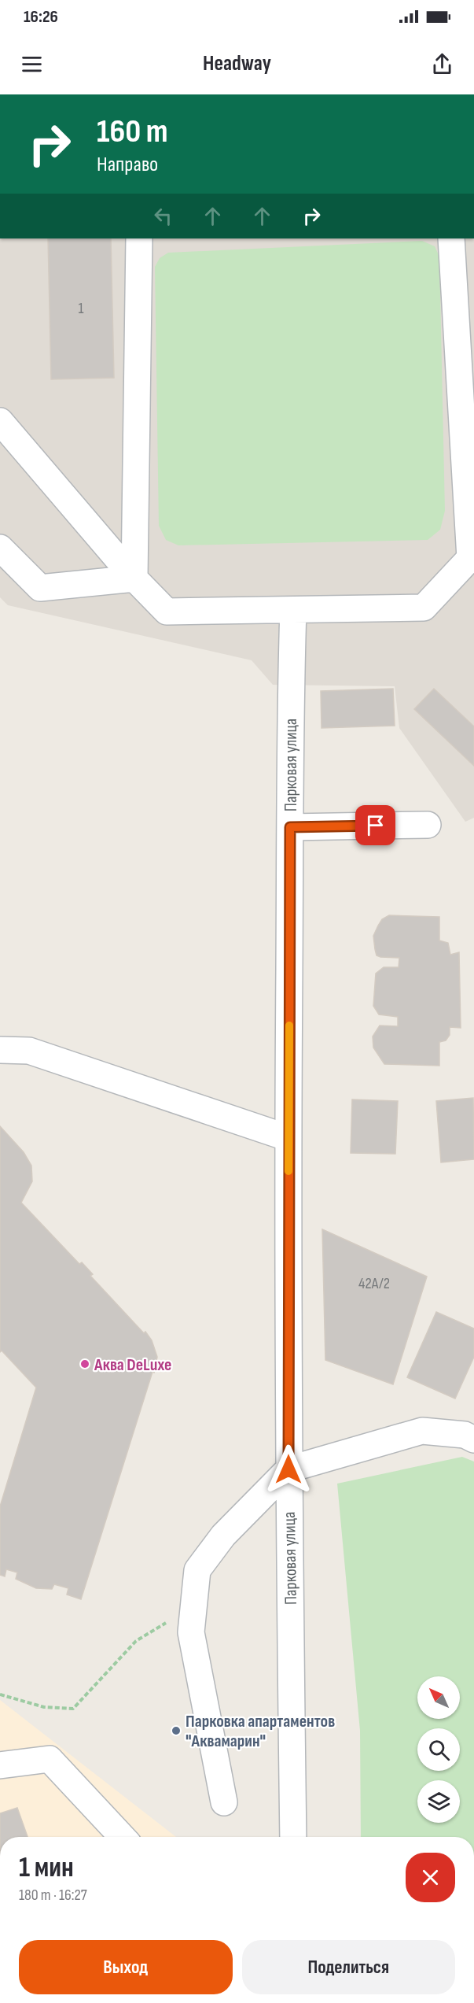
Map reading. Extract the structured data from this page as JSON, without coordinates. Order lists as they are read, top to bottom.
{
  "streets": {
    "street": ["Парковая улица"]
  },
  "places": ["Аква DeLuxe", "Парковка апартаментов \"Аквамарин\""],
  "house_numbers": ["1", "42А/2"],
  "north": "top left",
  "page": {
    "status": "16:26",
    "header": "Headway",
    "turn": ["160 m", "Направо"],
    "heading": ["1 мин", "180 m · 16:27"],
    "buttons": ["Выход", "Поделиться"]
  }
}
